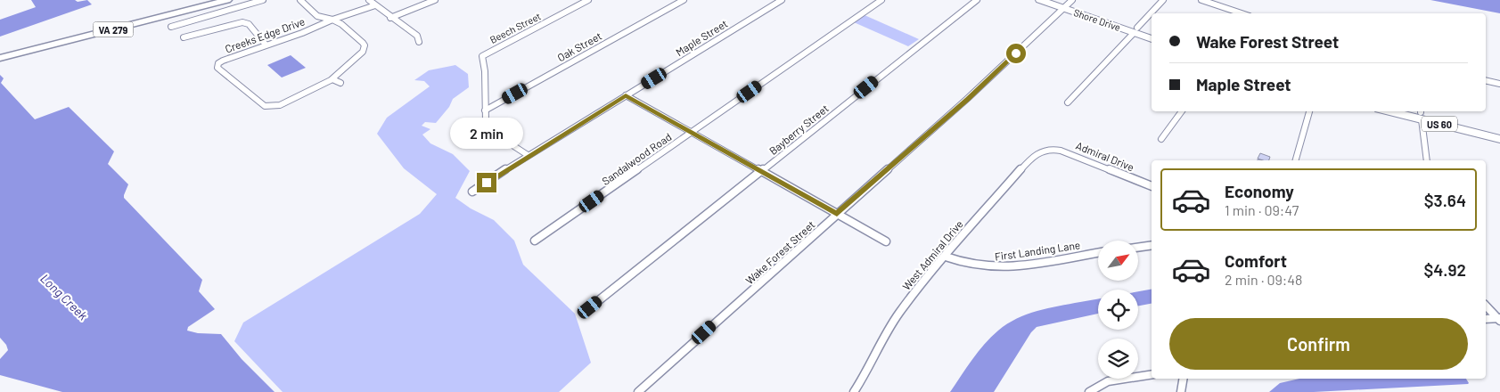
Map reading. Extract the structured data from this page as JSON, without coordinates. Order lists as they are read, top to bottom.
{
  "streets": {
    "highway": ["Shore Drive", "US 60"],
    "main road": ["VA 279"],
    "street": [
      "Beech Street",
      "Creeks Edge Drive",
      "Maple Street",
      "Oak Street",
      "Bayberry Street",
      "Admiral Drive",
      "Sandalwood Road",
      "First Landing Lane",
      "Wake Forest Street",
      "West Admiral Drive"
    ]
  },
  "crossings": [
    ["Shore Drive", "Wake Forest Street"],
    ["Beech Street", "Oak Street"],
    ["Admiral Drive", "West Admiral Drive"],
    ["First Landing Lane", "West Admiral Drive"]
  ],
  "water": ["Long Creek"],
  "north": "top right",
  "page": {
    "banner": ["Wake Forest Street", "Maple Street"],
    "bubble": "2 min",
    "list": [
      {
        "name": "Economy",
        "note": "1 min · 09:47",
        "value": "$3.64"
      },
      {
        "name": "Comfort",
        "note": "2 min · 09:48",
        "value": "$4.92"
      }
    ],
    "buttons": "Confirm"
  }
}
